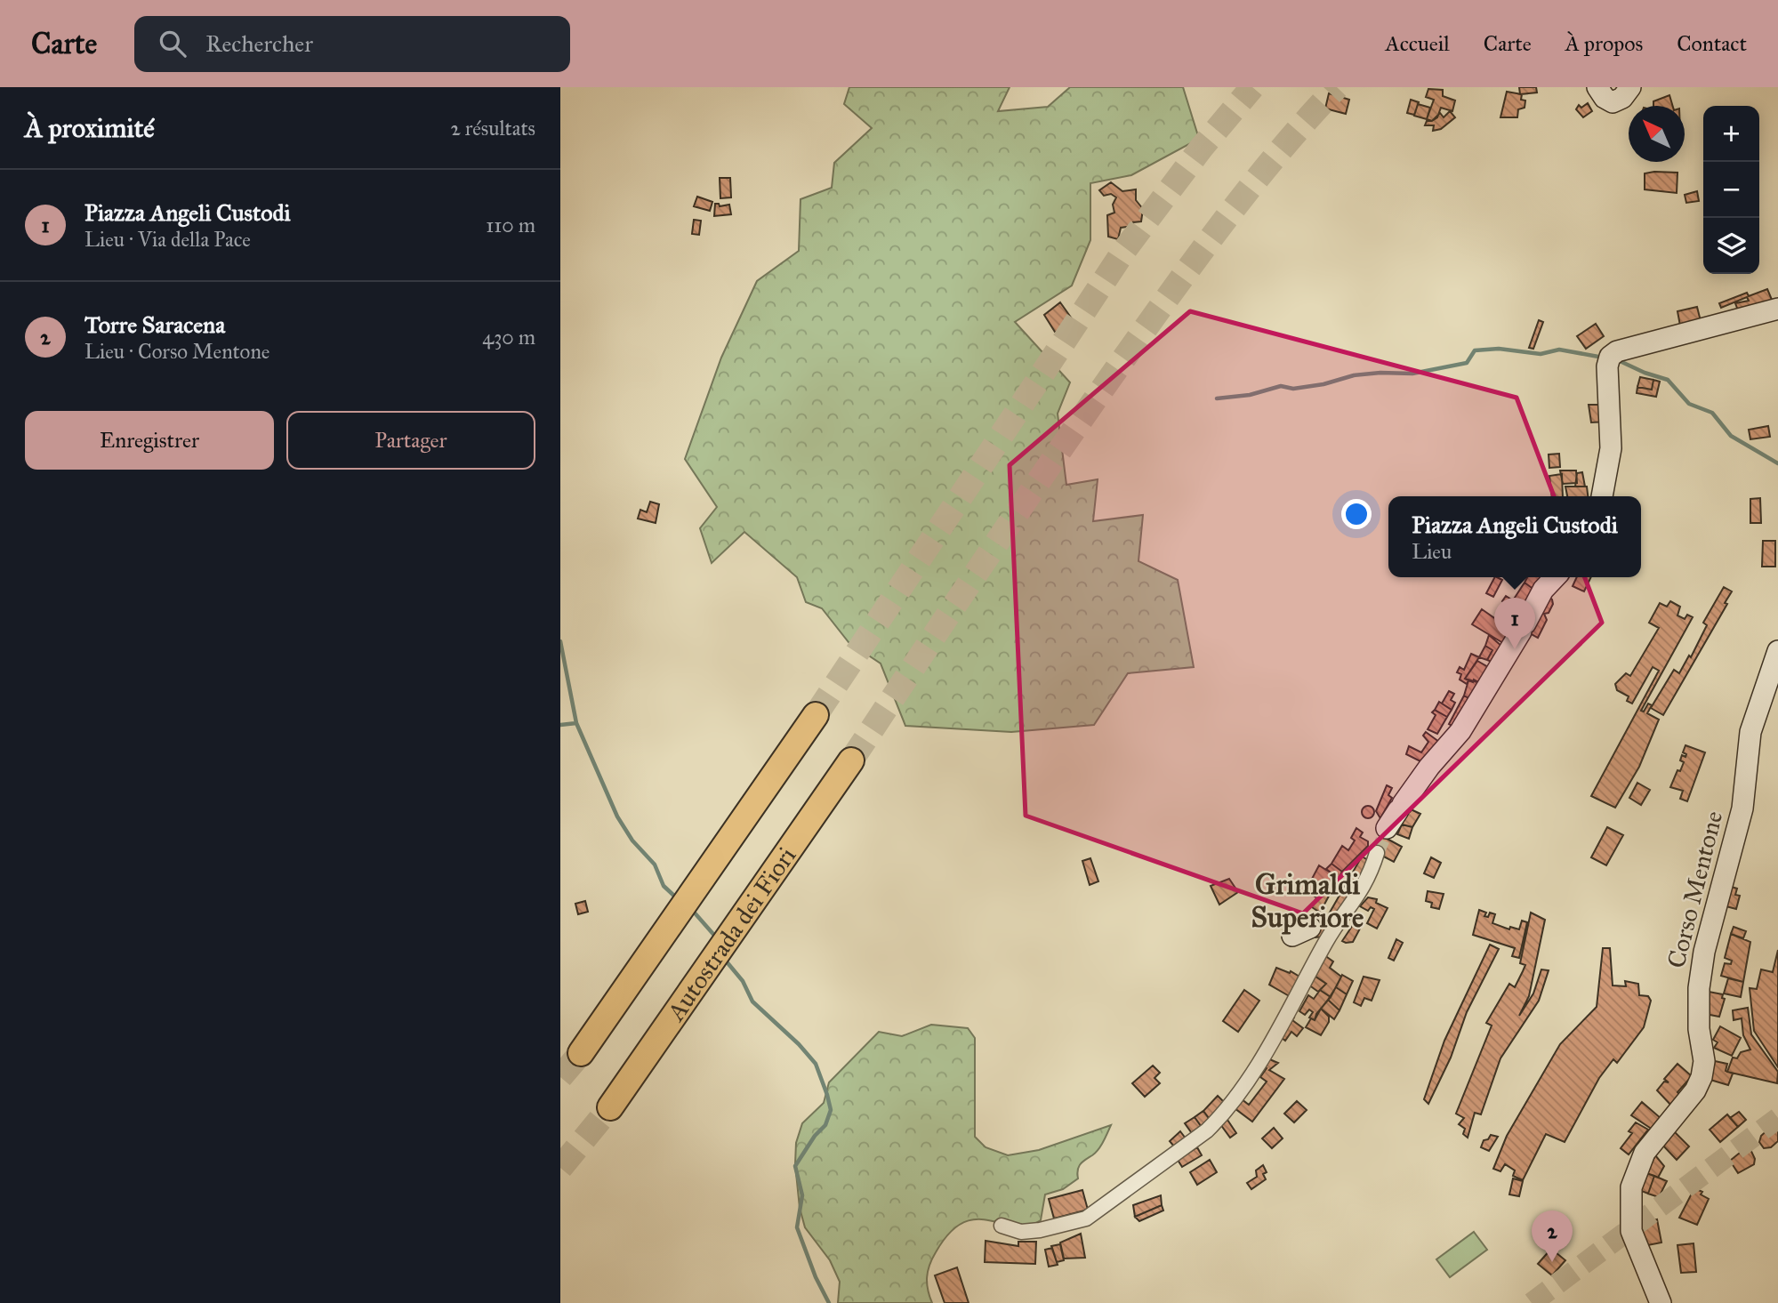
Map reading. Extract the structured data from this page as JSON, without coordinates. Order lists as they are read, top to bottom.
{
  "streets": {
    "highway": ["Autostrada dei Fiori"],
    "main road": ["Corso Mentone"]
  },
  "districts": ["Grimaldi Superiore"],
  "north": "top left",
  "page": {
    "header": "Carte",
    "search": "Rechercher",
    "nav": [
      "Accueil",
      "Carte",
      "À propos",
      "Contact"
    ],
    "heading": ["À proximité", "2 résultats"],
    "map_buttons": ["+", "−"],
    "list": [
      {
        "mark": "1",
        "name": "Piazza Angeli Custodi",
        "note": "Lieu · Via della Pace",
        "value": "110 m"
      },
      {
        "mark": "2",
        "name": "Torre Saracena",
        "note": "Lieu · Corso Mentone",
        "value": "430 m"
      }
    ],
    "buttons": ["Enregistrer", "Partager"],
    "popup": ["Piazza Angeli Custodi", "Lieu"],
    "pins": ["1", "2"]
  }
}
